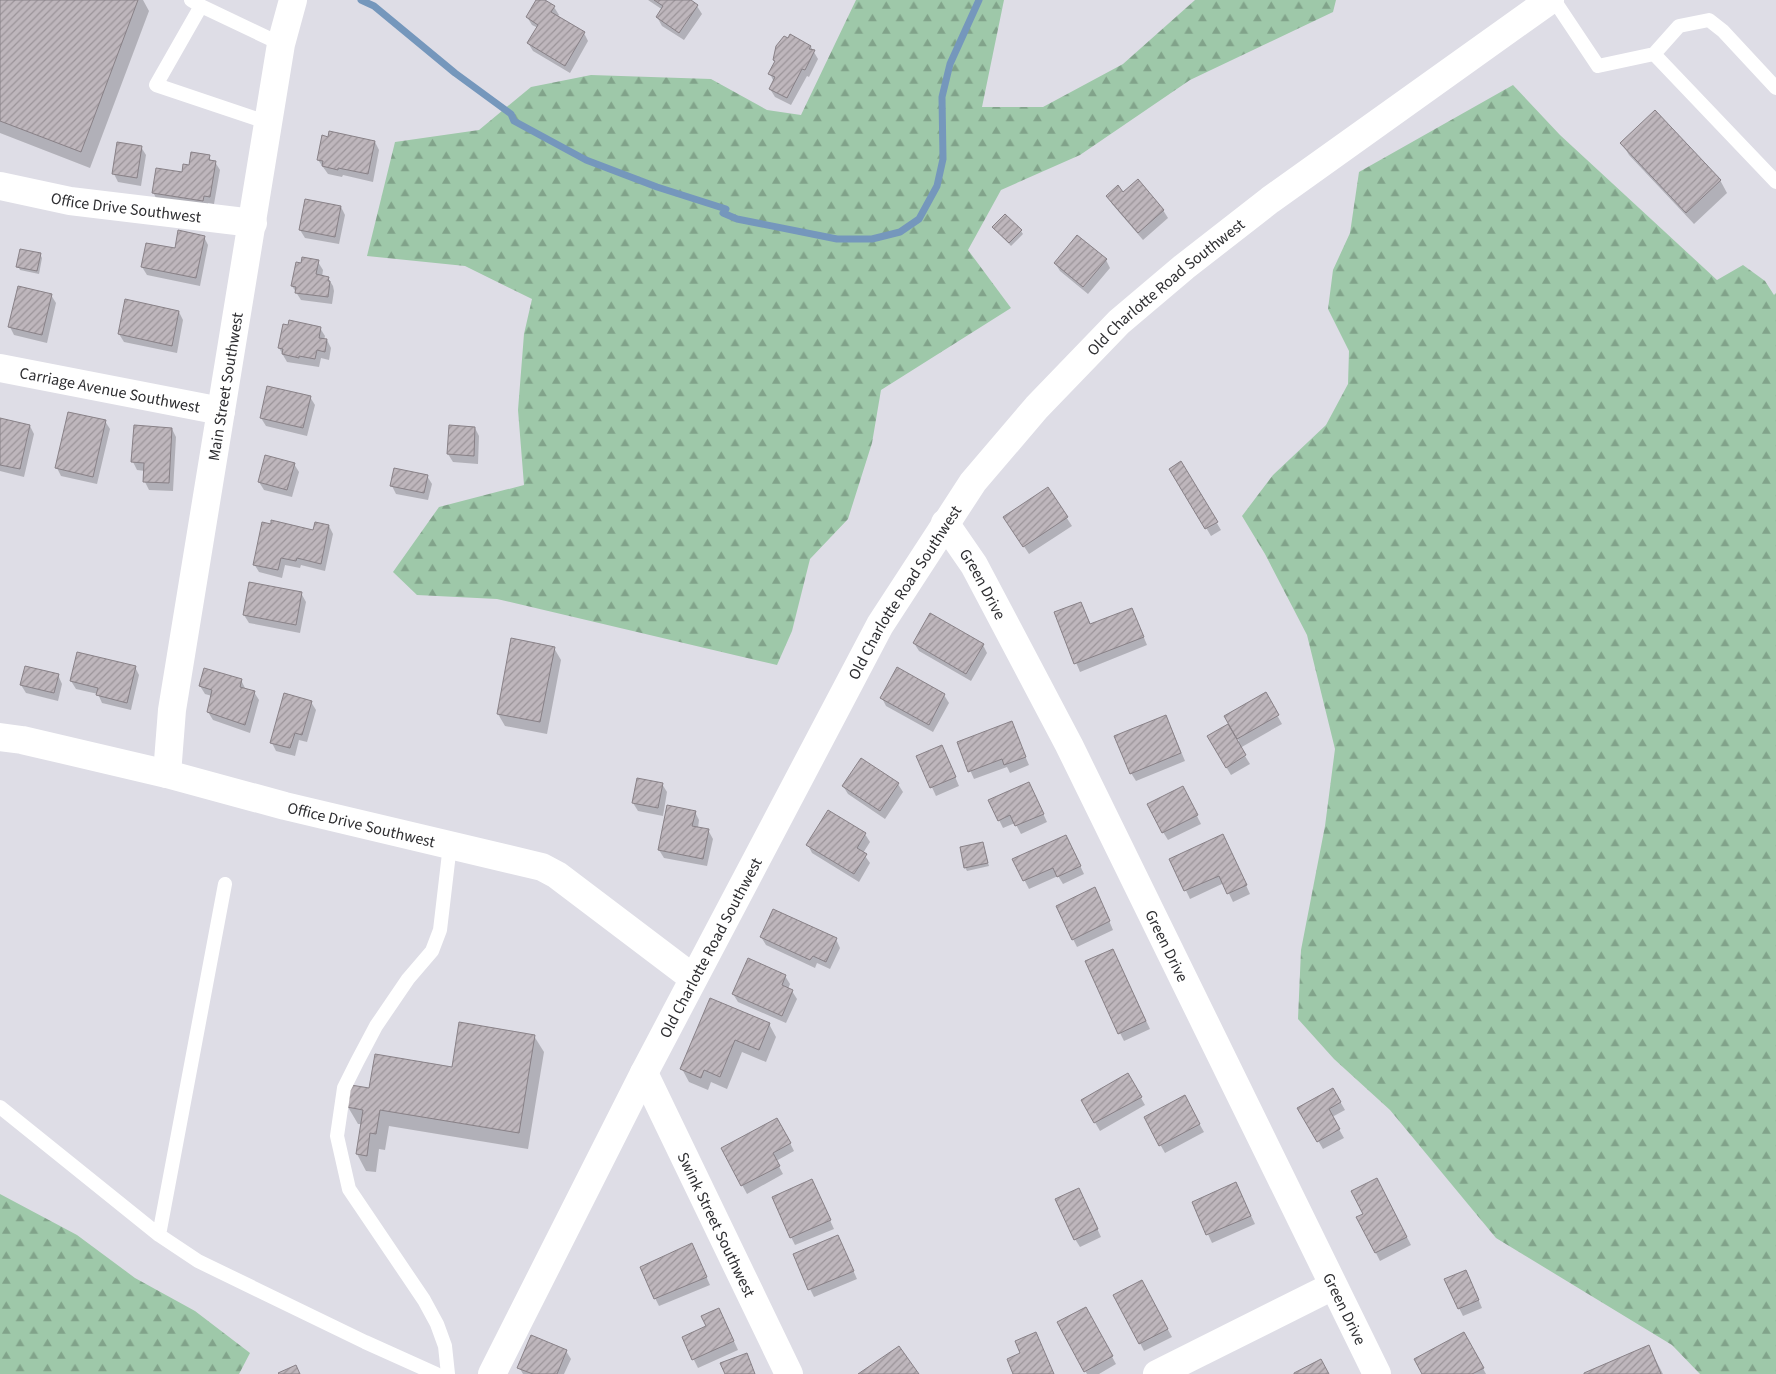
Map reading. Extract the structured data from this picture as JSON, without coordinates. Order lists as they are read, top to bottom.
{
  "streets": {
    "street": [
      "Office Drive Southwest",
      "Old Charlotte Road Southwest",
      "Main Street Southwest",
      "Carriage Avenue Southwest",
      "Green Drive",
      "Swink Street Southwest"
    ]
  },
  "crossings": [
    ["Office Drive Southwest", "Old Charlotte Road Southwest"],
    ["Office Drive Southwest", "Main Street Southwest"],
    ["Old Charlotte Road Southwest", "Green Drive"],
    ["Old Charlotte Road Southwest", "Swink Street Southwest"],
    ["Main Street Southwest", "Carriage Avenue Southwest"]
  ]
}
